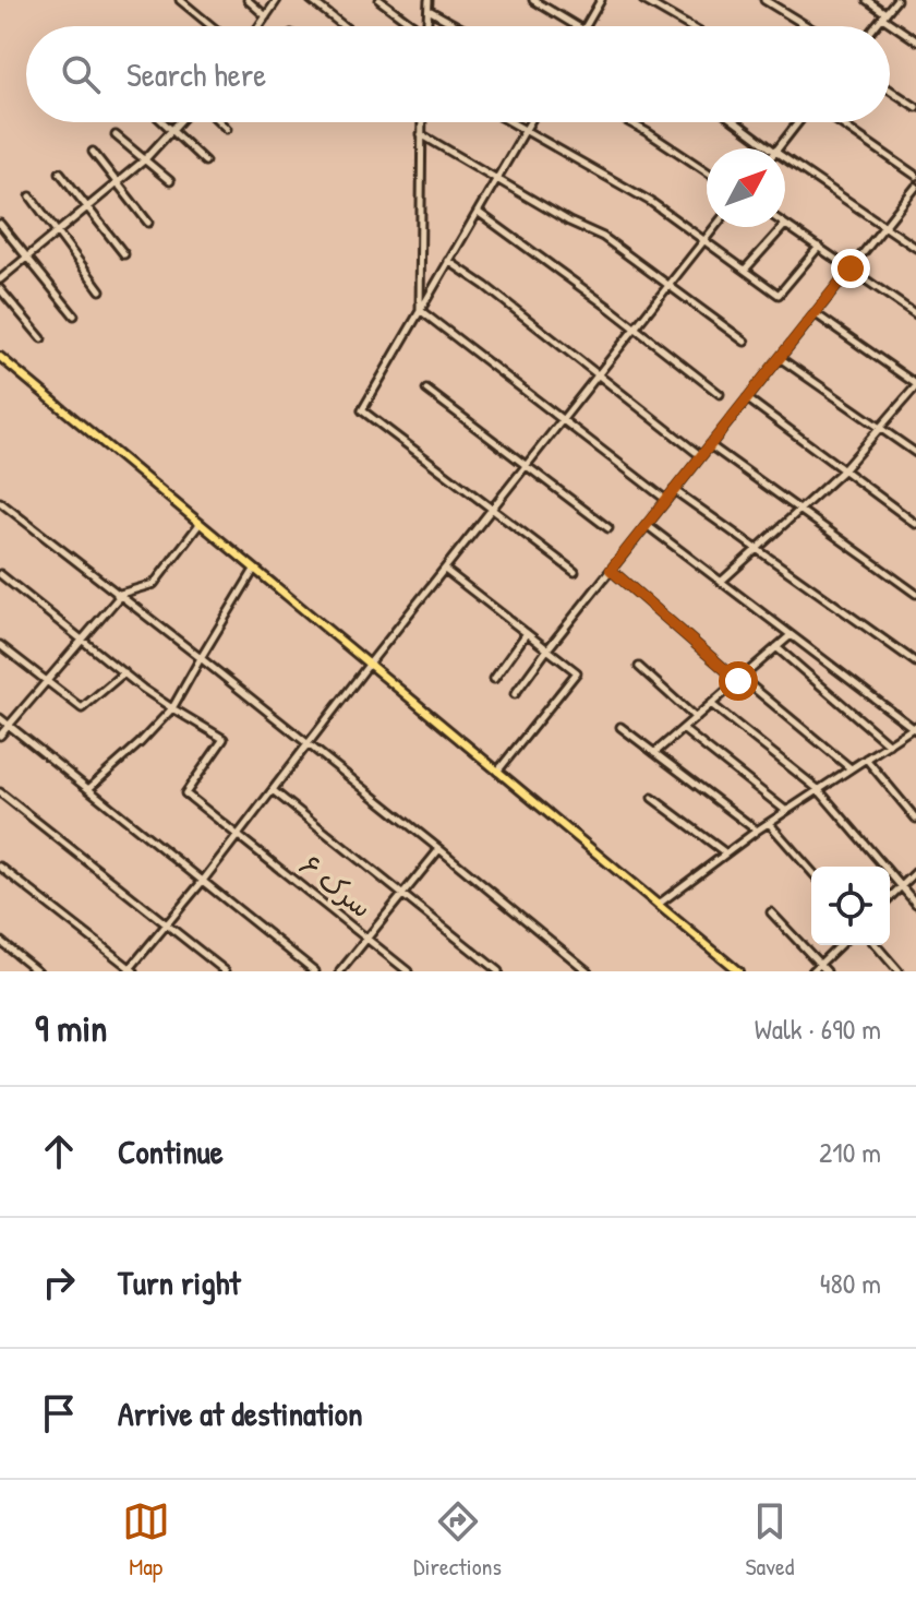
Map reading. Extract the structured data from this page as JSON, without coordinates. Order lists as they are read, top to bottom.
{
  "streets": {
    "street": ["سرک ۶"]
  },
  "north": "top right",
  "page": {
    "search": "Search here",
    "heading": ["9 min", "Walk · 690 m"],
    "list": [
      ["Continue", "210 m"],
      ["Turn right", "480 m"],
      "Arrive at destination"
    ],
    "nav": ["Map", "Directions", "Saved"]
  }
}
